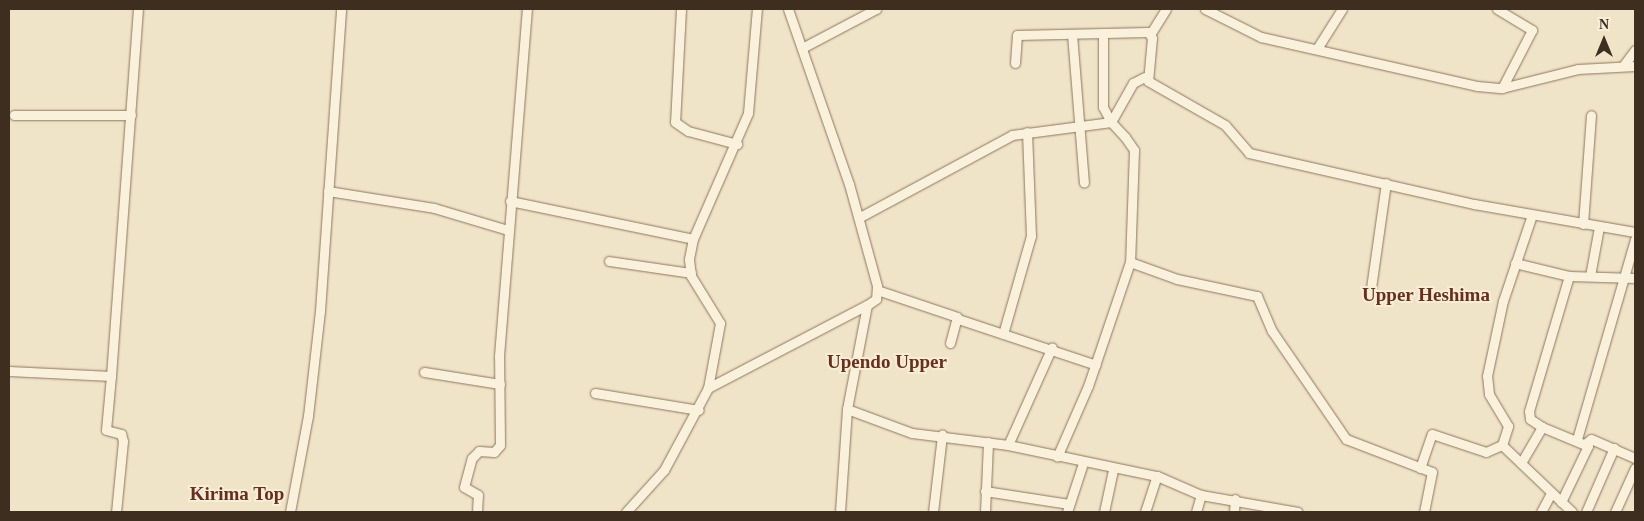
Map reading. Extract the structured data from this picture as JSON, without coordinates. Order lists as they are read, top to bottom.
{
  "districts": ["Upper Heshima", "Upendo Upper", "Kirima Top"],
  "north": "top"
}
